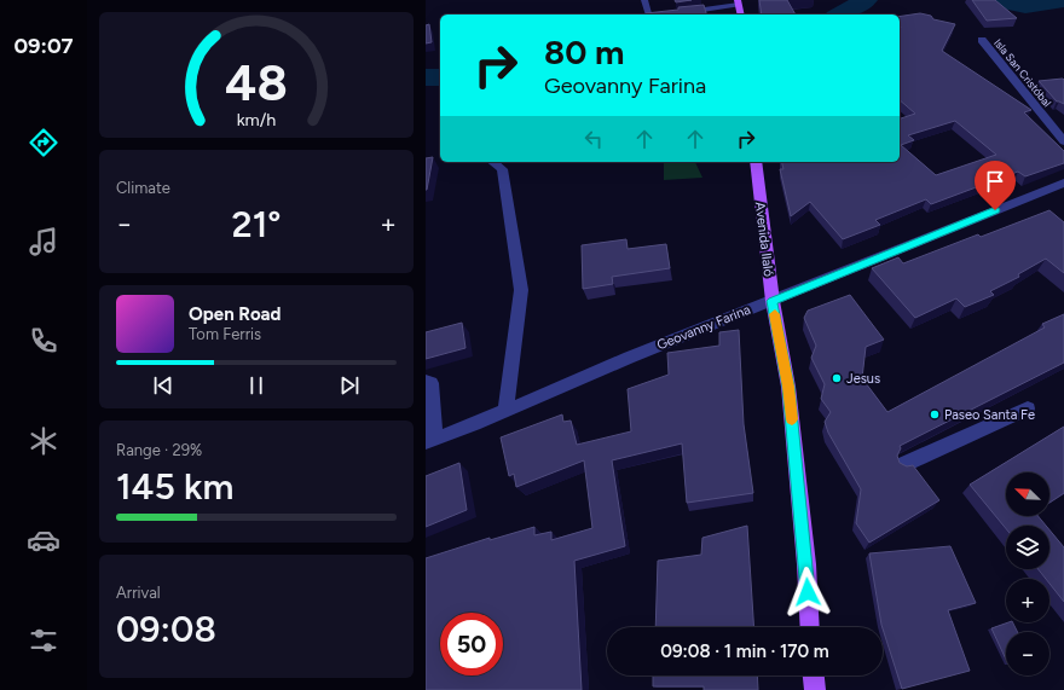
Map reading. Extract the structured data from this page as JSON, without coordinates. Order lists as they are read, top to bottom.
{
  "streets": {
    "main road": ["Avenida Ilaló"],
    "street": ["Isla San Cristóbal", "Geovanny Farina"]
  },
  "crossings": [
    ["Avenida Ilaló", "Geovanny Farina"]
  ],
  "places": ["Jesus", "Paseo Santa Fe"],
  "north": "top left",
  "page": {
    "tabs": "09:07",
    "turn": ["80 m", "Geovanny Farina"],
    "tile": [
      "Climate",
      ["Range · 29%", "145 km"],
      ["Arrival", "09:08"]
    ],
    "heat": ["−", "21°", "+"],
    "song": ["Open Road", "Tom Ferris"],
    "map_buttons": ["+", "−"],
    "limit": "50",
    "trip": "09:08 · 1 min · 170 m",
    "gauge": ["48", "km/h"]
  }
}
